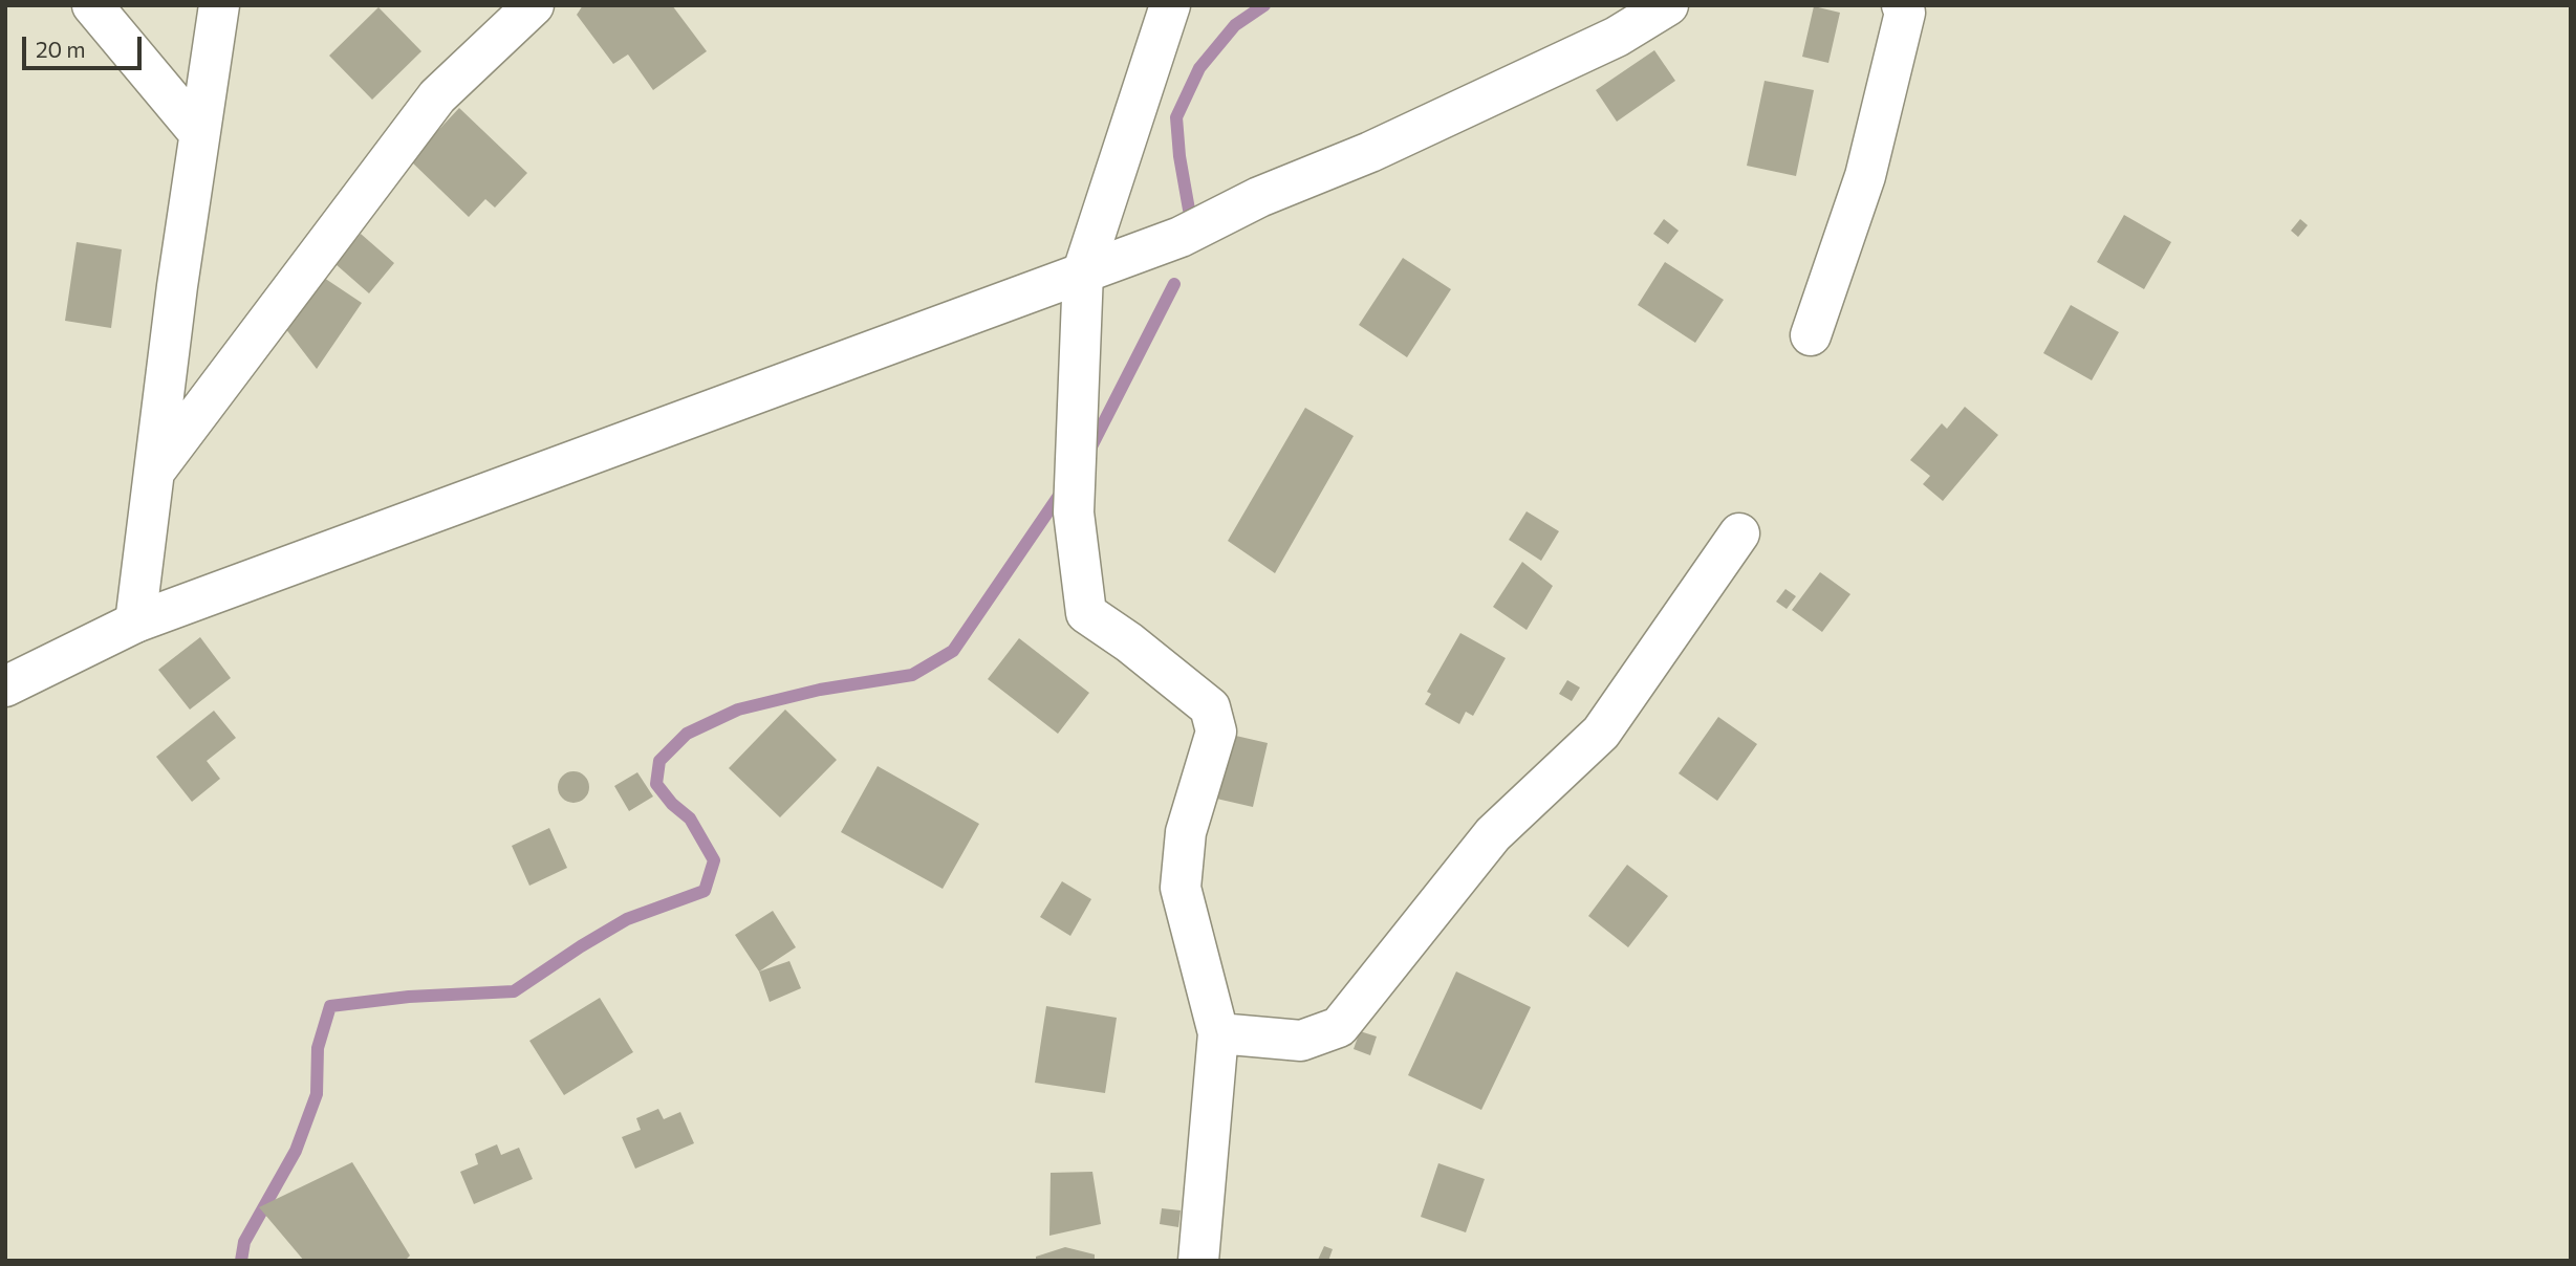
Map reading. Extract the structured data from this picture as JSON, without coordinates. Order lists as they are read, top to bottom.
{
  "scale_bar": "20 m"
}
